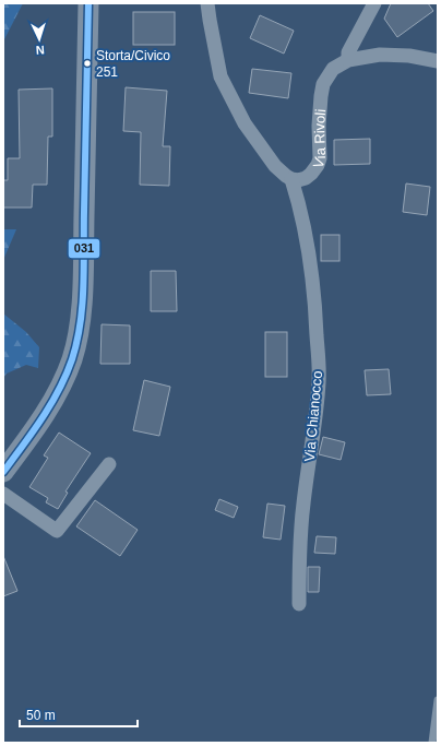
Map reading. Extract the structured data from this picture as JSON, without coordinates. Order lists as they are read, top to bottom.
{
  "streets": {
    "street": ["Via Rivoli", "Via Chianocco"]
  },
  "crossings": [
    ["Via Rivoli", "Via Chianocco"]
  ],
  "places": ["Storta/Civico 251"],
  "lines": ["transit line 031"],
  "scale_bar": "50 m",
  "north": "bottom"
}
